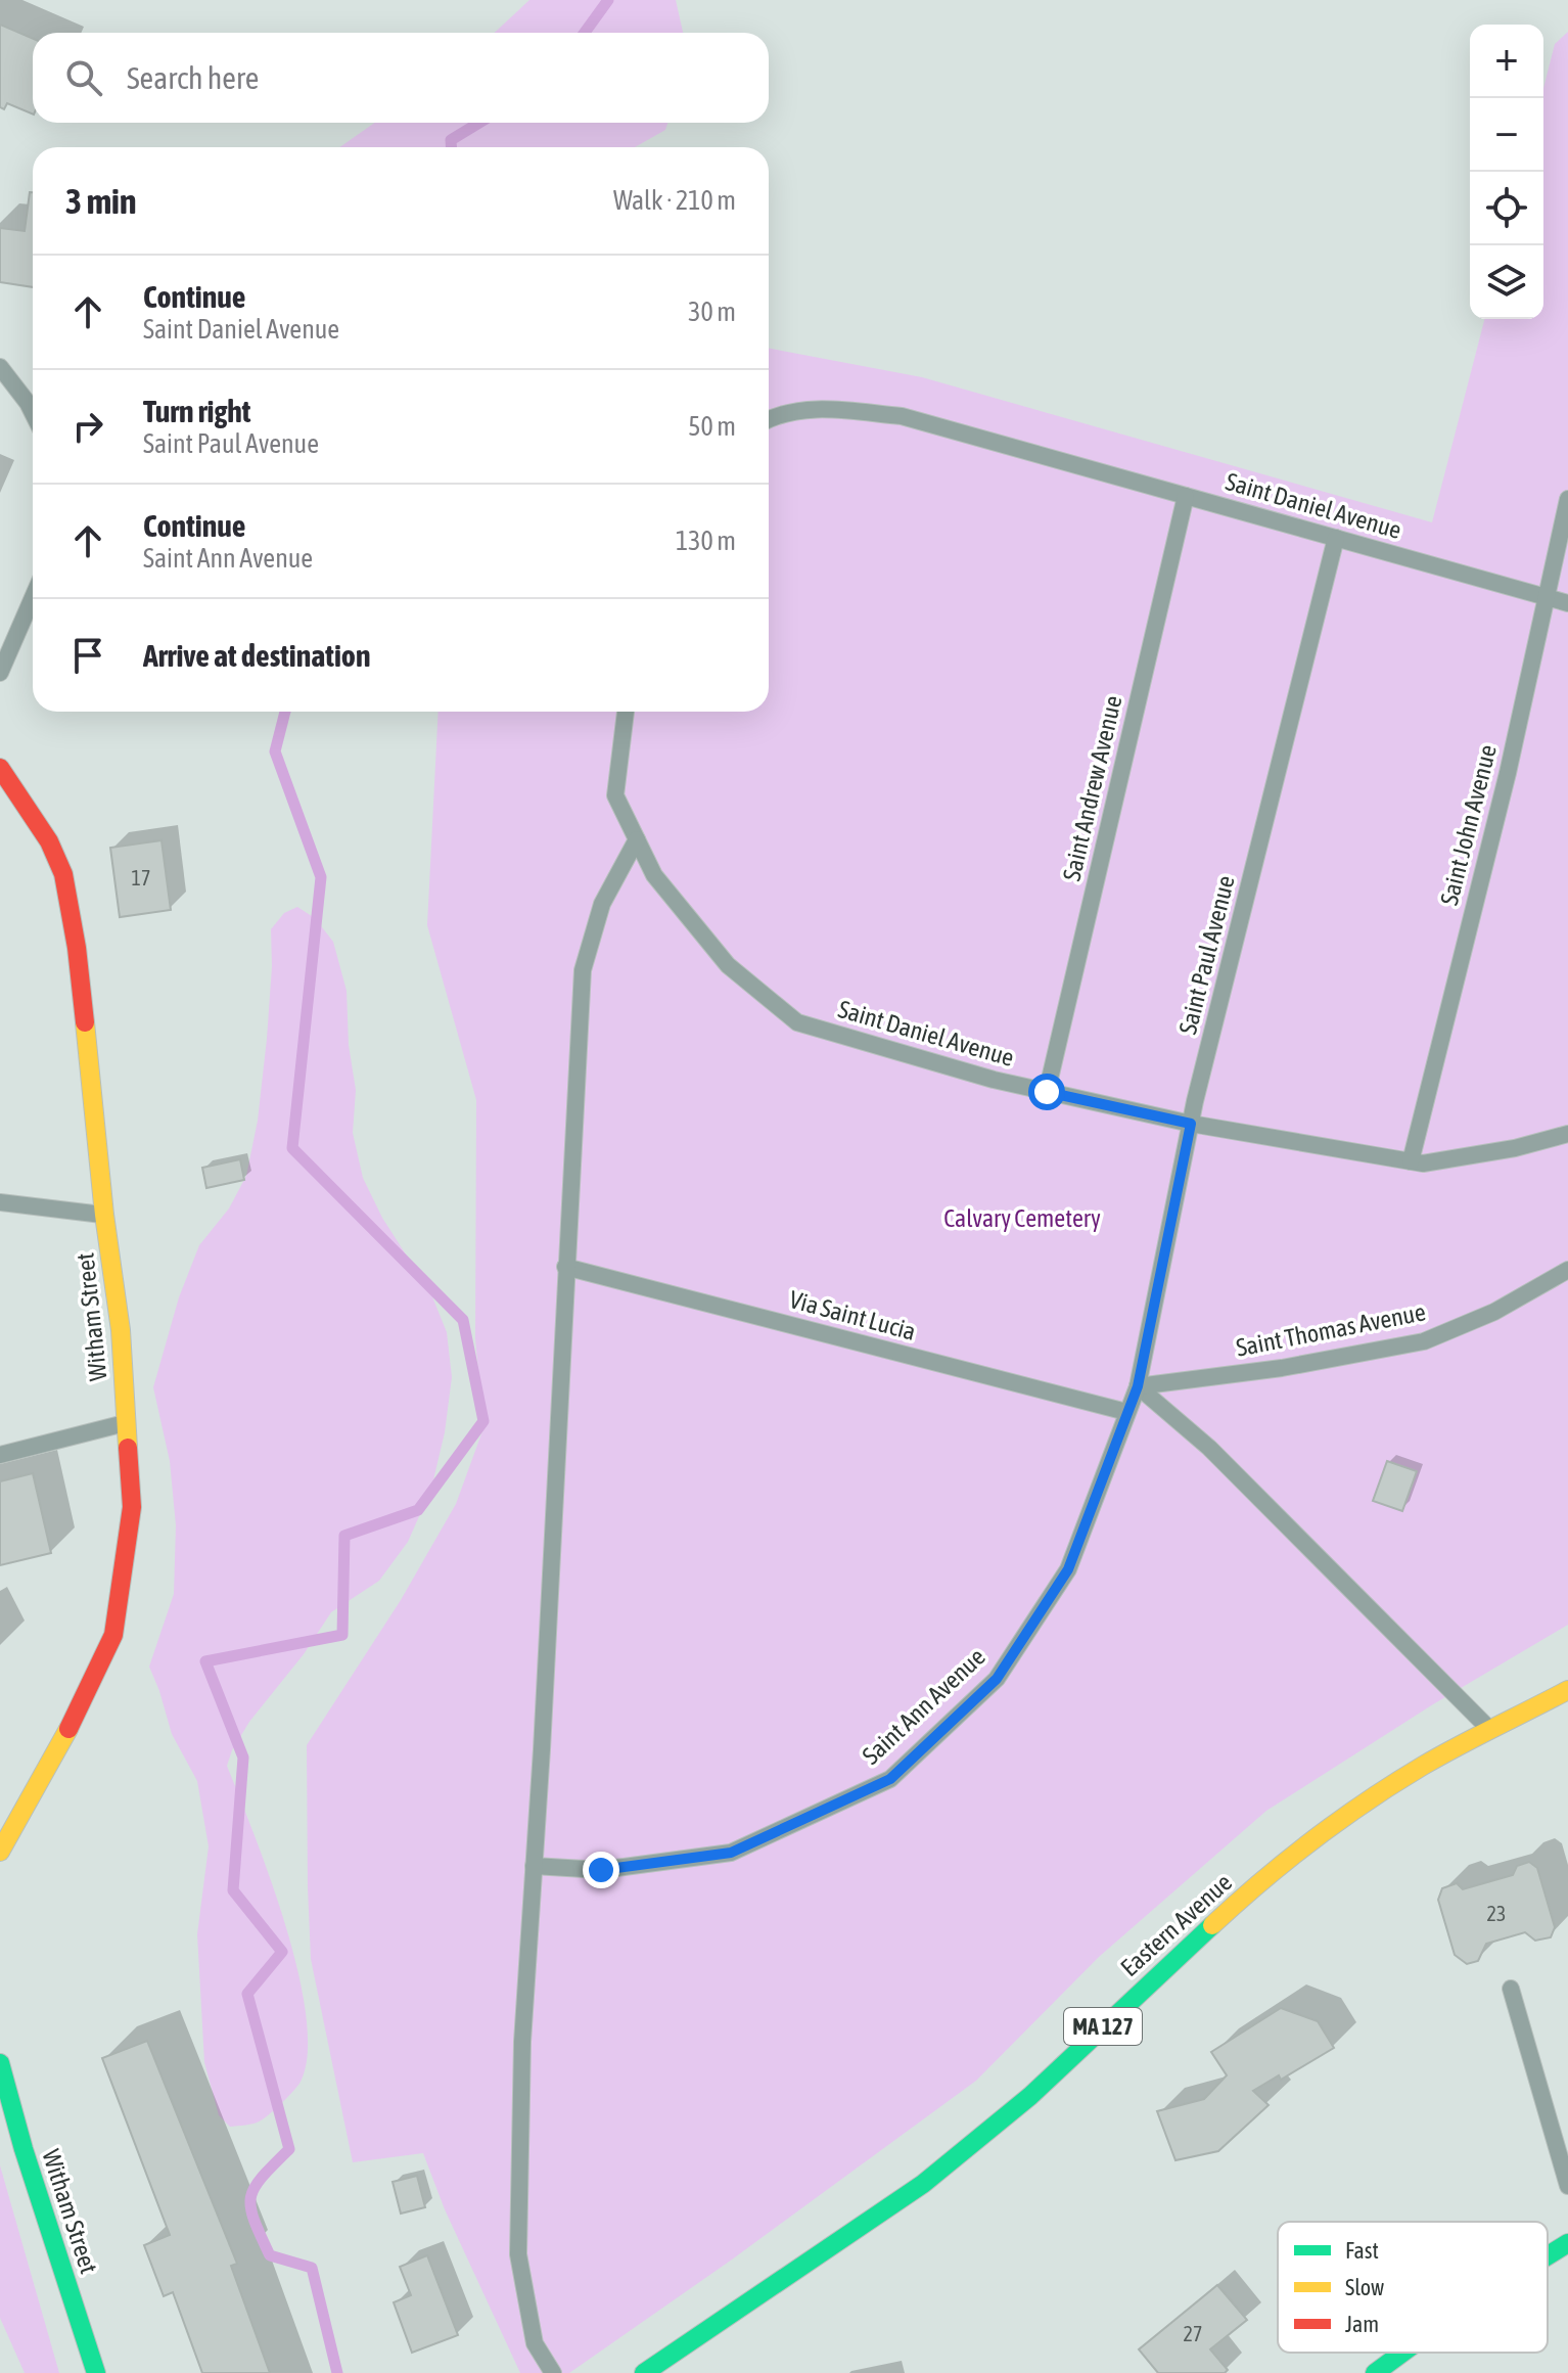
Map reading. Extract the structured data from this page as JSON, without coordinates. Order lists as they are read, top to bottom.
{
  "streets": {
    "street": ["Witham Street", "Eastern Avenue", "MA 127"],
    "lane": [
      "Saint Daniel Avenue",
      "Saint Andrew Avenue",
      "Saint John Avenue",
      "Saint Paul Avenue",
      "Via Saint Lucia",
      "Saint Thomas Avenue",
      "Saint Ann Avenue"
    ]
  },
  "crossings": [
    ["Saint Daniel Avenue", "Saint Andrew Avenue"],
    ["Saint Daniel Avenue", "Saint John Avenue"],
    ["Saint Daniel Avenue", "Saint Paul Avenue"],
    ["Saint Paul Avenue", "Saint Thomas Avenue"],
    ["Saint Paul Avenue", "Saint Ann Avenue"],
    ["Via Saint Lucia", "Saint Ann Avenue"],
    ["Saint Thomas Avenue", "Saint Ann Avenue"]
  ],
  "parks": ["Calvary Cemetery"],
  "house_numbers": ["17", "23", "27"],
  "legend": ["Fast", "Slow", "Jam"],
  "page": {
    "map_buttons": ["+", "−"],
    "search": "Search here",
    "heading": ["3 min", "Walk · 210 m"],
    "list": [
      ["Continue", "Saint Daniel Avenue", "30 m"],
      ["Turn right", "Saint Paul Avenue", "50 m"],
      ["Continue", "Saint Ann Avenue", "130 m"],
      "Arrive at destination"
    ]
  }
}
